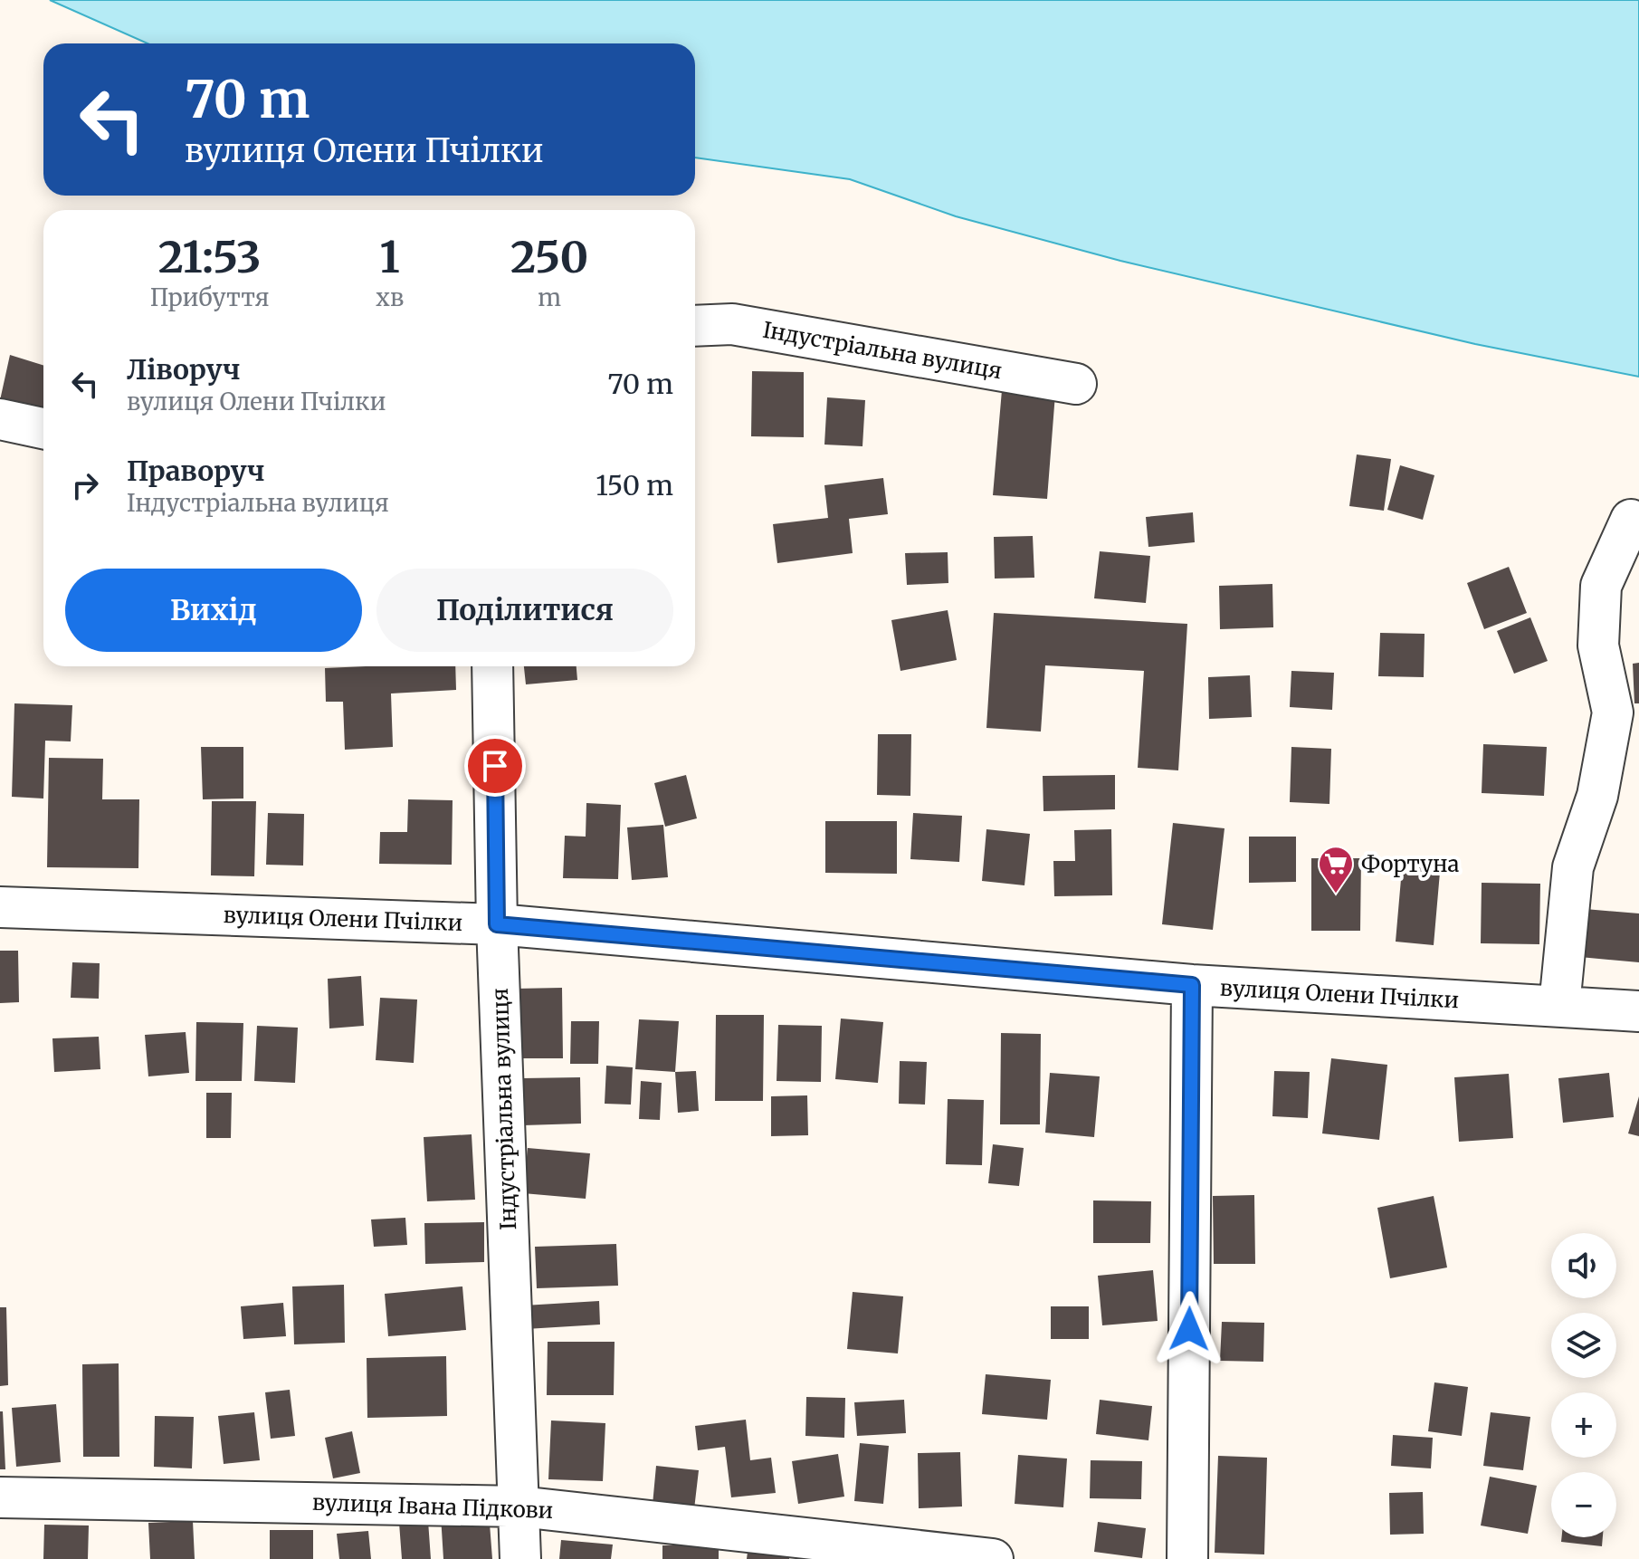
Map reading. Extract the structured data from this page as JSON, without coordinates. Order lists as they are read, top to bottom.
{
  "streets": {
    "street": ["Індустріальна вулиця", "вулиця Олени Пчілки", "вулиця Івана Підкови"]
  },
  "crossings": [
    ["Індустріальна вулиця", "вулиця Олени Пчілки"],
    ["Індустріальна вулиця", "вулиця Івана Підкови"]
  ],
  "places": {
    "supermarket": ["Фортуна"]
  },
  "page": {
    "turn": ["70 m", "вулиця Олени Пчілки"],
    "eta": [
      "21:53",
      "Прибуття",
      "1",
      "хв",
      "250",
      "m"
    ],
    "list": [
      {
        "name": "Ліворуч",
        "note": "вулиця Олени Пчілки",
        "value": "70 m"
      },
      {
        "name": "Праворуч",
        "note": "Індустріальна вулиця",
        "value": "150 m"
      }
    ],
    "buttons": ["Вихід", "Поділитися"],
    "map_buttons": ["+", "−"]
  }
}
